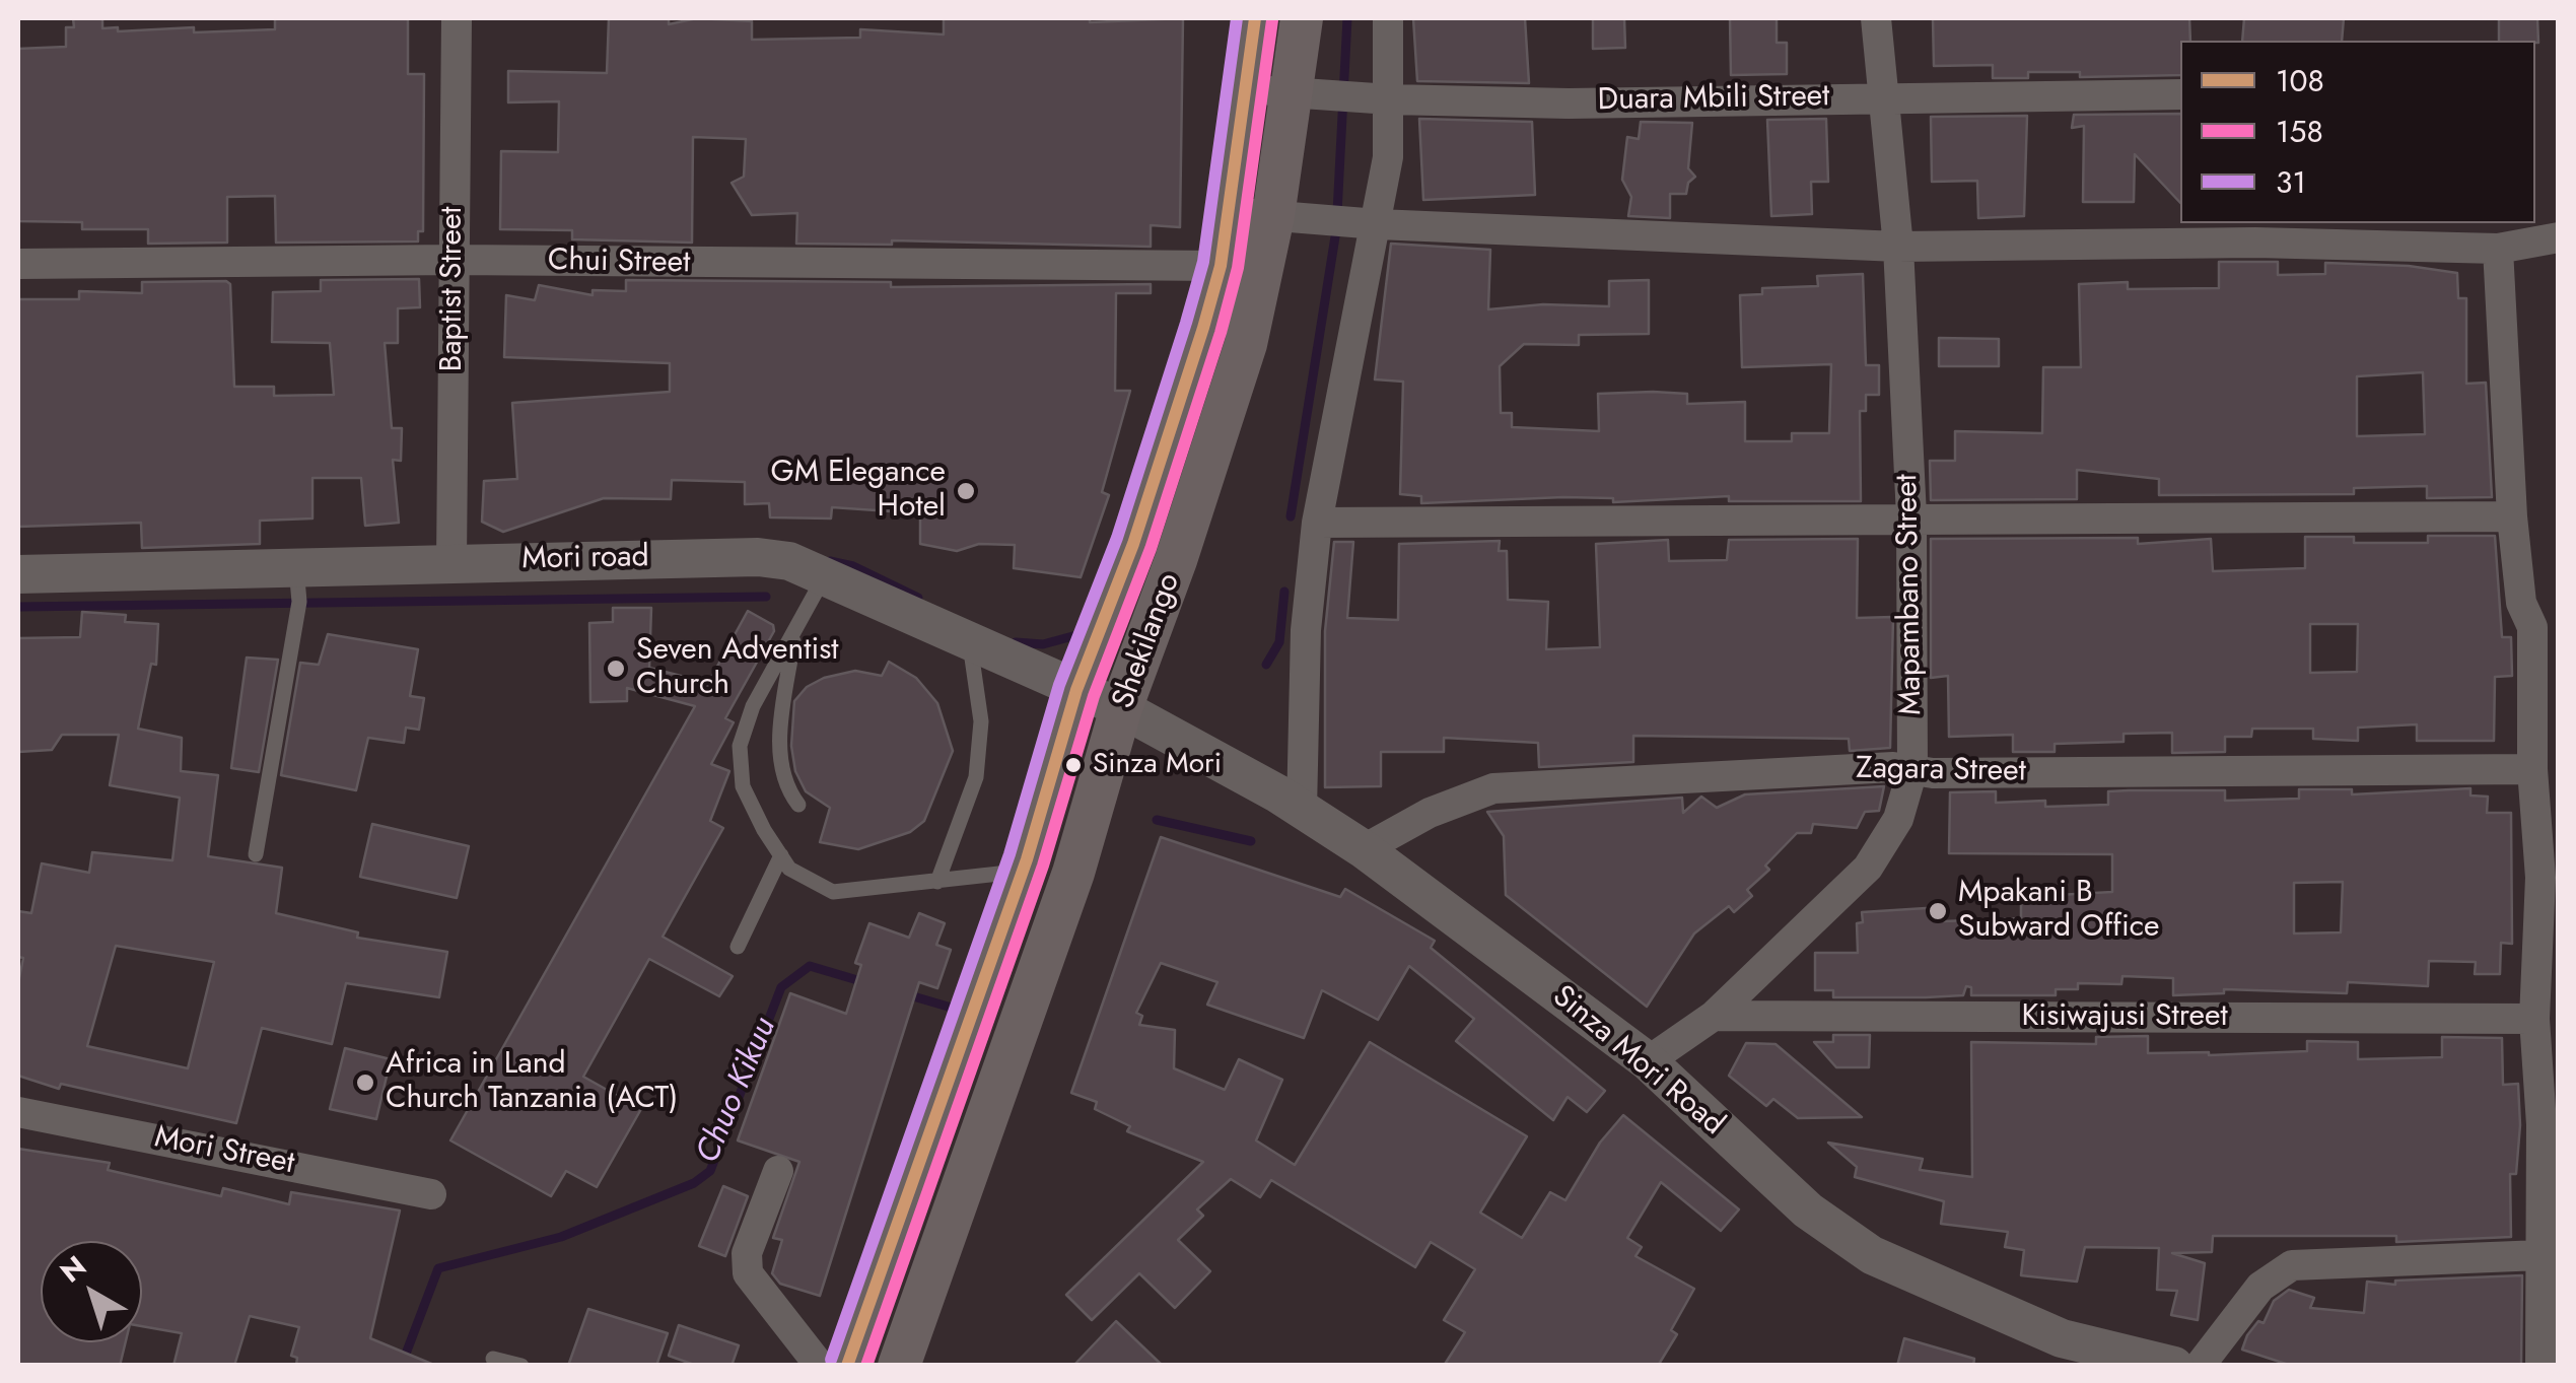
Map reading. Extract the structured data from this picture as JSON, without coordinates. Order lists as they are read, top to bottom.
{
  "streets": {
    "main road": ["Shekilango"],
    "street": [
      "Duara Mbili Street",
      "Chui Street",
      "Baptist Street",
      "Mori road",
      "Mapambano Street",
      "Zagara Street",
      "Kisiwajusi Street",
      "Sinza Mori Road",
      "Mori Street"
    ]
  },
  "crossings": [
    ["Duara Mbili Street", "Mapambano Street"],
    ["Duara Mbili Street", "Shekilango"],
    ["Chui Street", "Baptist Street"],
    ["Chui Street", "Shekilango"],
    ["Baptist Street", "Mori road"],
    ["Mori road", "Shekilango"],
    ["Mori road", "Sinza Mori Road"],
    ["Mapambano Street", "Zagara Street"],
    ["Mapambano Street", "Kisiwajusi Street"],
    ["Mapambano Street", "Sinza Mori Road"],
    ["Shekilango", "Sinza Mori Road"],
    ["Zagara Street", "Sinza Mori Road"]
  ],
  "water": ["Chuo Kikuu"],
  "places": [
    "GM Elegance Hotel",
    "Seven Adventist Church",
    "Sinza Mori",
    "Mpakani B Subward Office",
    "Africa in Land Church Tanzania (ACT)"
  ],
  "lines": ["transit line 108", "transit line 31", "transit line 158"],
  "legend": ["108", "158", "31"],
  "north": "top left"
}
